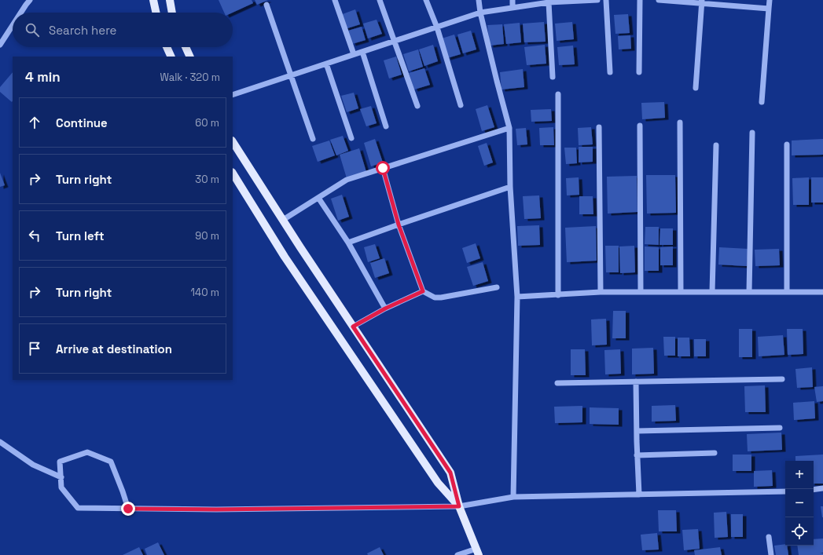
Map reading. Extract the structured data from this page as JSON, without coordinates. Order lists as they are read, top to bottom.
{
  "page": {
    "search": "Search here",
    "heading": ["4 min", "Walk · 320 m"],
    "list": [
      ["Continue", "60 m"],
      ["Turn right", "30 m"],
      ["Turn left", "90 m"],
      ["Turn right", "140 m"],
      "Arrive at destination"
    ],
    "map_buttons": ["+", "−"]
  }
}
